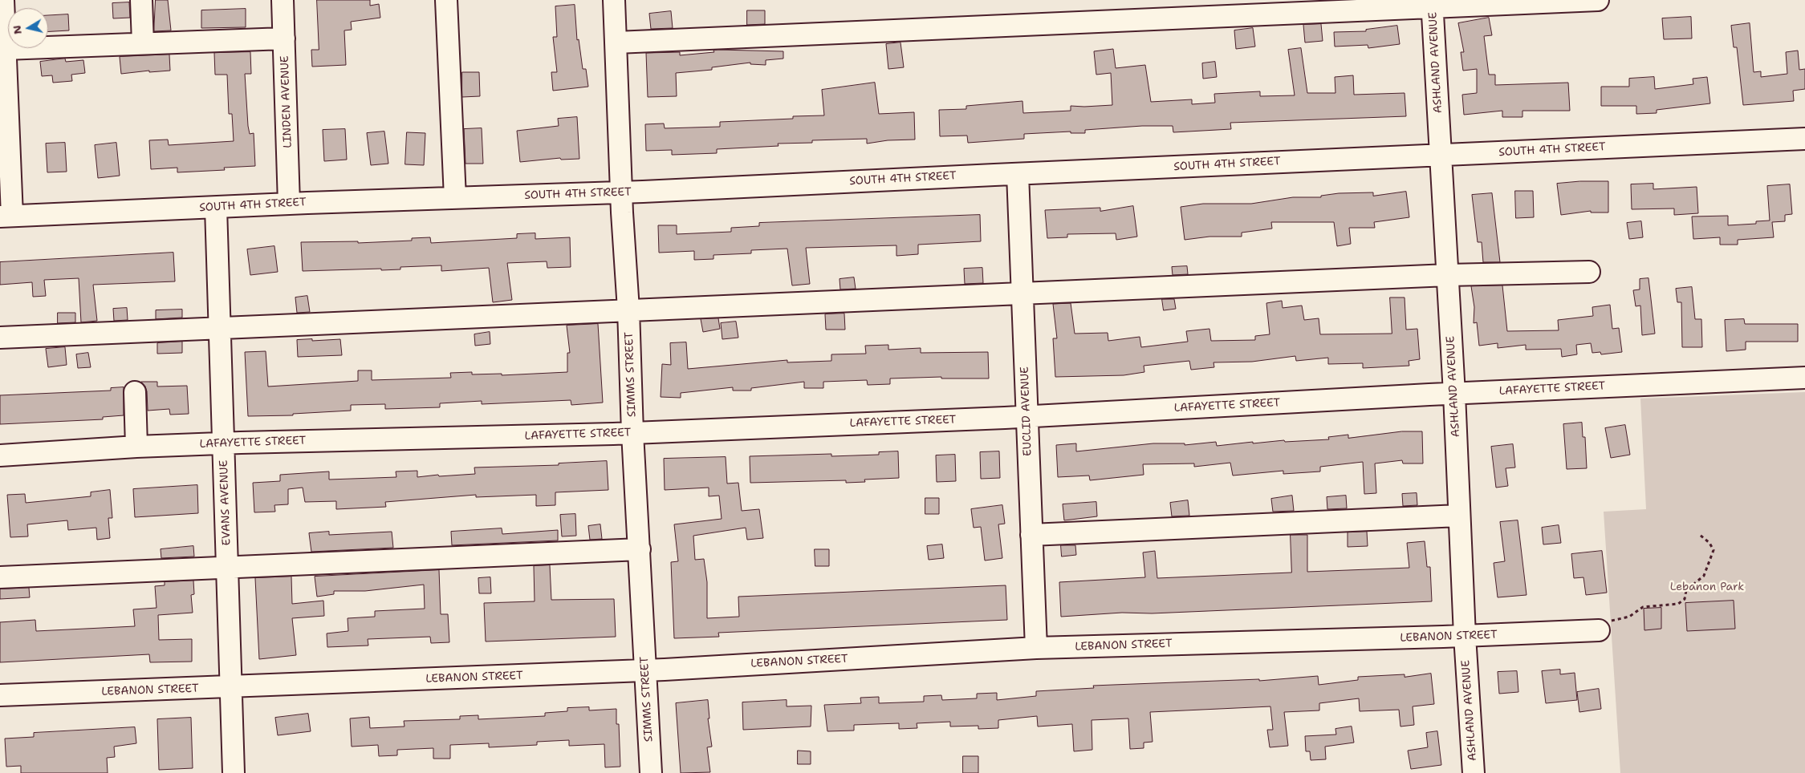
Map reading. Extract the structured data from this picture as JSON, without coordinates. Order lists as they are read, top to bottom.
{
  "streets": {
    "street": [
      "ASHLAND AVENUE",
      "LINDEN AVENUE",
      "SOUTH 4TH STREET",
      "SIMMS STREET",
      "LAFAYETTE STREET",
      "EUCLID AVENUE",
      "EVANS AVENUE",
      "LEBANON STREET"
    ]
  },
  "crossings": [
    ["ASHLAND AVENUE", "SOUTH 4TH STREET"],
    ["ASHLAND AVENUE", "LAFAYETTE STREET"],
    ["ASHLAND AVENUE", "LEBANON STREET"],
    ["LINDEN AVENUE", "SOUTH 4TH STREET"],
    ["SOUTH 4TH STREET", "SIMMS STREET"],
    ["SOUTH 4TH STREET", "EUCLID AVENUE"],
    ["SOUTH 4TH STREET", "EVANS AVENUE"],
    ["SIMMS STREET", "LAFAYETTE STREET"],
    ["SIMMS STREET", "LEBANON STREET"],
    ["LAFAYETTE STREET", "EUCLID AVENUE"],
    ["LAFAYETTE STREET", "EVANS AVENUE"],
    ["EUCLID AVENUE", "LEBANON STREET"],
    ["EVANS AVENUE", "LEBANON STREET"]
  ],
  "parks": ["Lebanon Park"],
  "north": "left"
}
